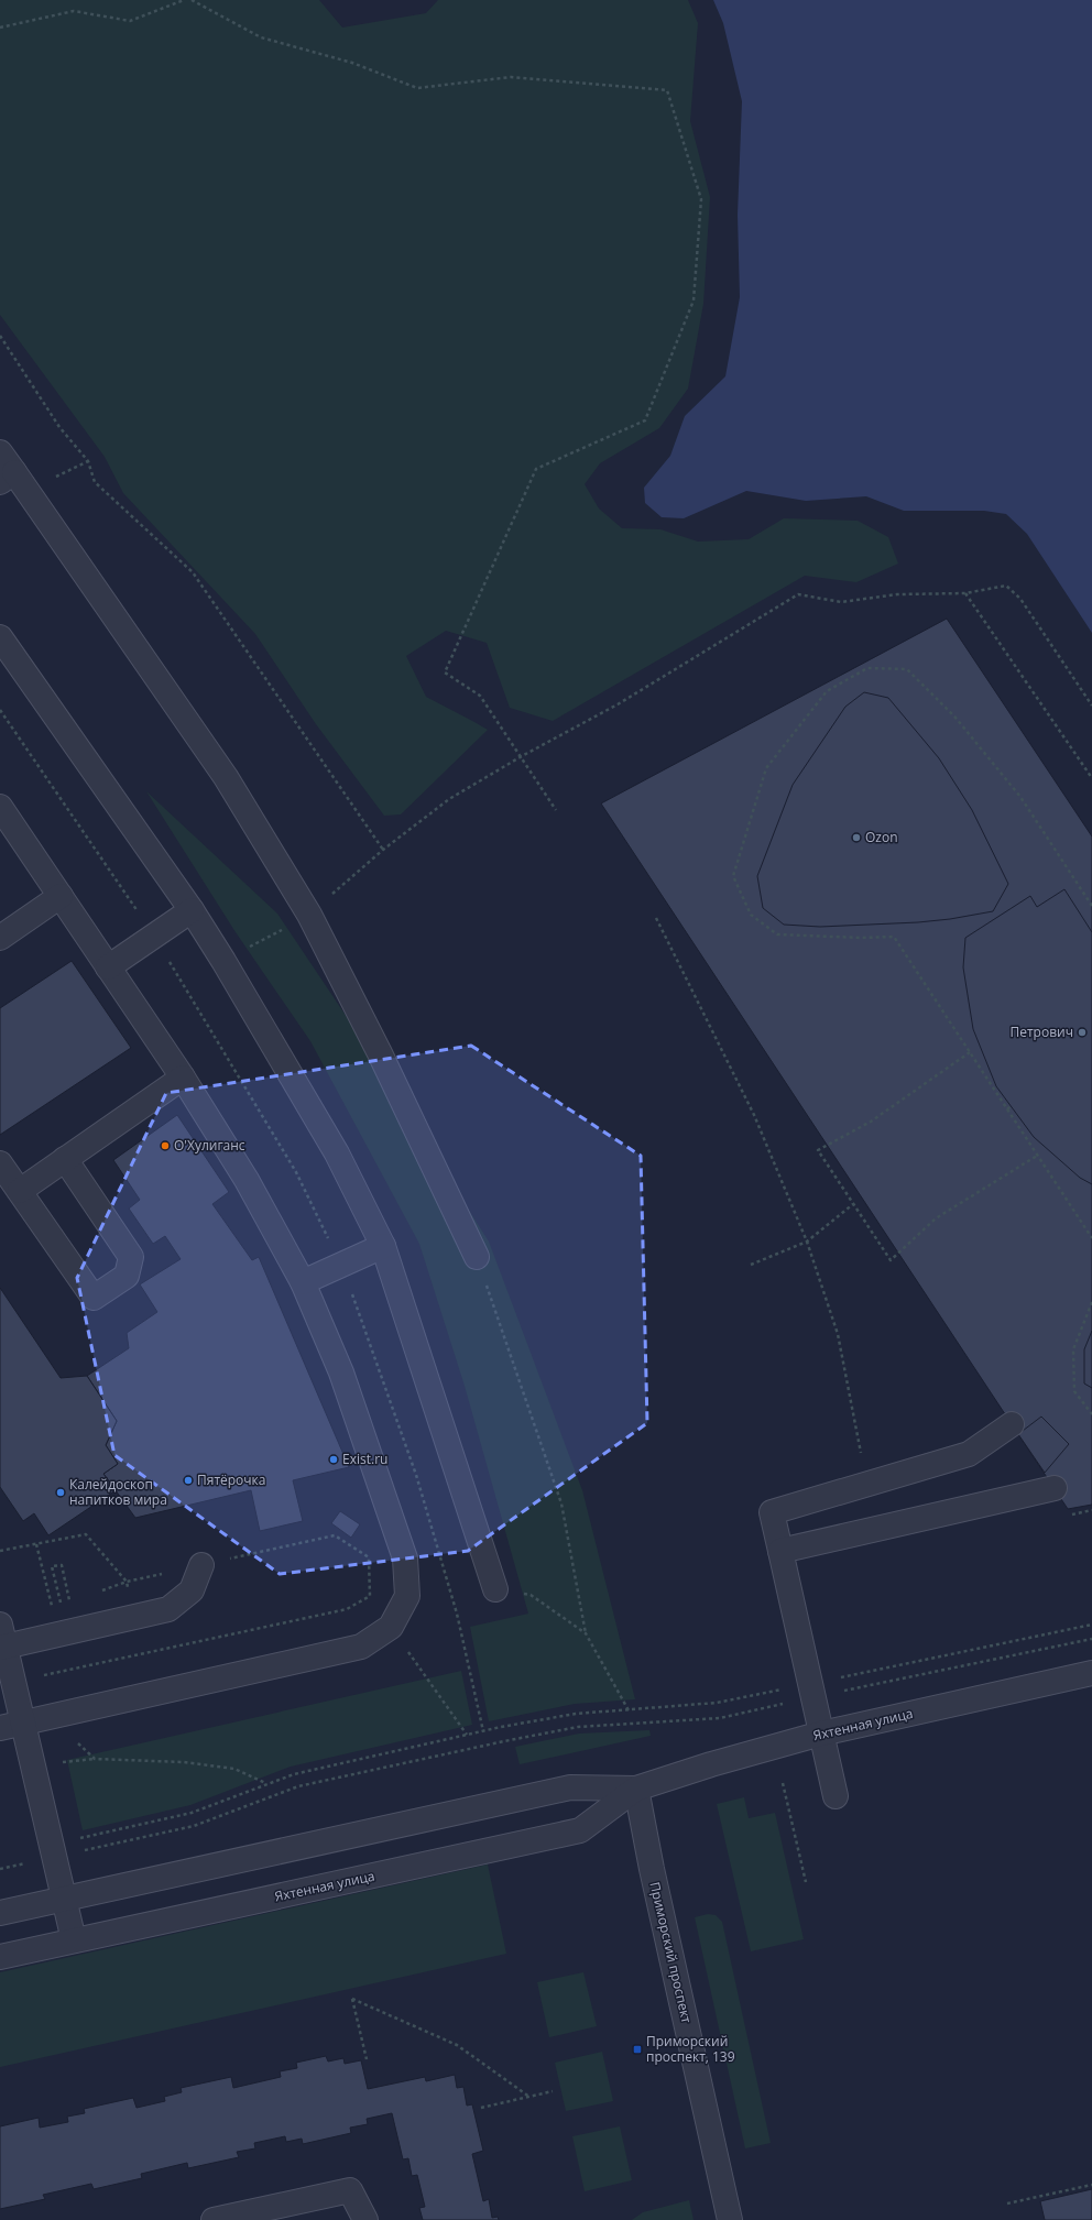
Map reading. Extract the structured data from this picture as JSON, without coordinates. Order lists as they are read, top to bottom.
{
  "streets": {
    "street": ["Яхтенная улица", "Приморский проспект"]
  },
  "crossings": [
    ["Яхтенная улица", "Приморский проспект"]
  ],
  "places": {
    "other": [
      "Ozon",
      "Петрович",
      "О'Хулиганс",
      "Exist.ru",
      "Пятёрочка",
      "Калейдоскоп напитков мира"
    ],
    "transit": ["Приморский проспект, 139"]
  }
}
